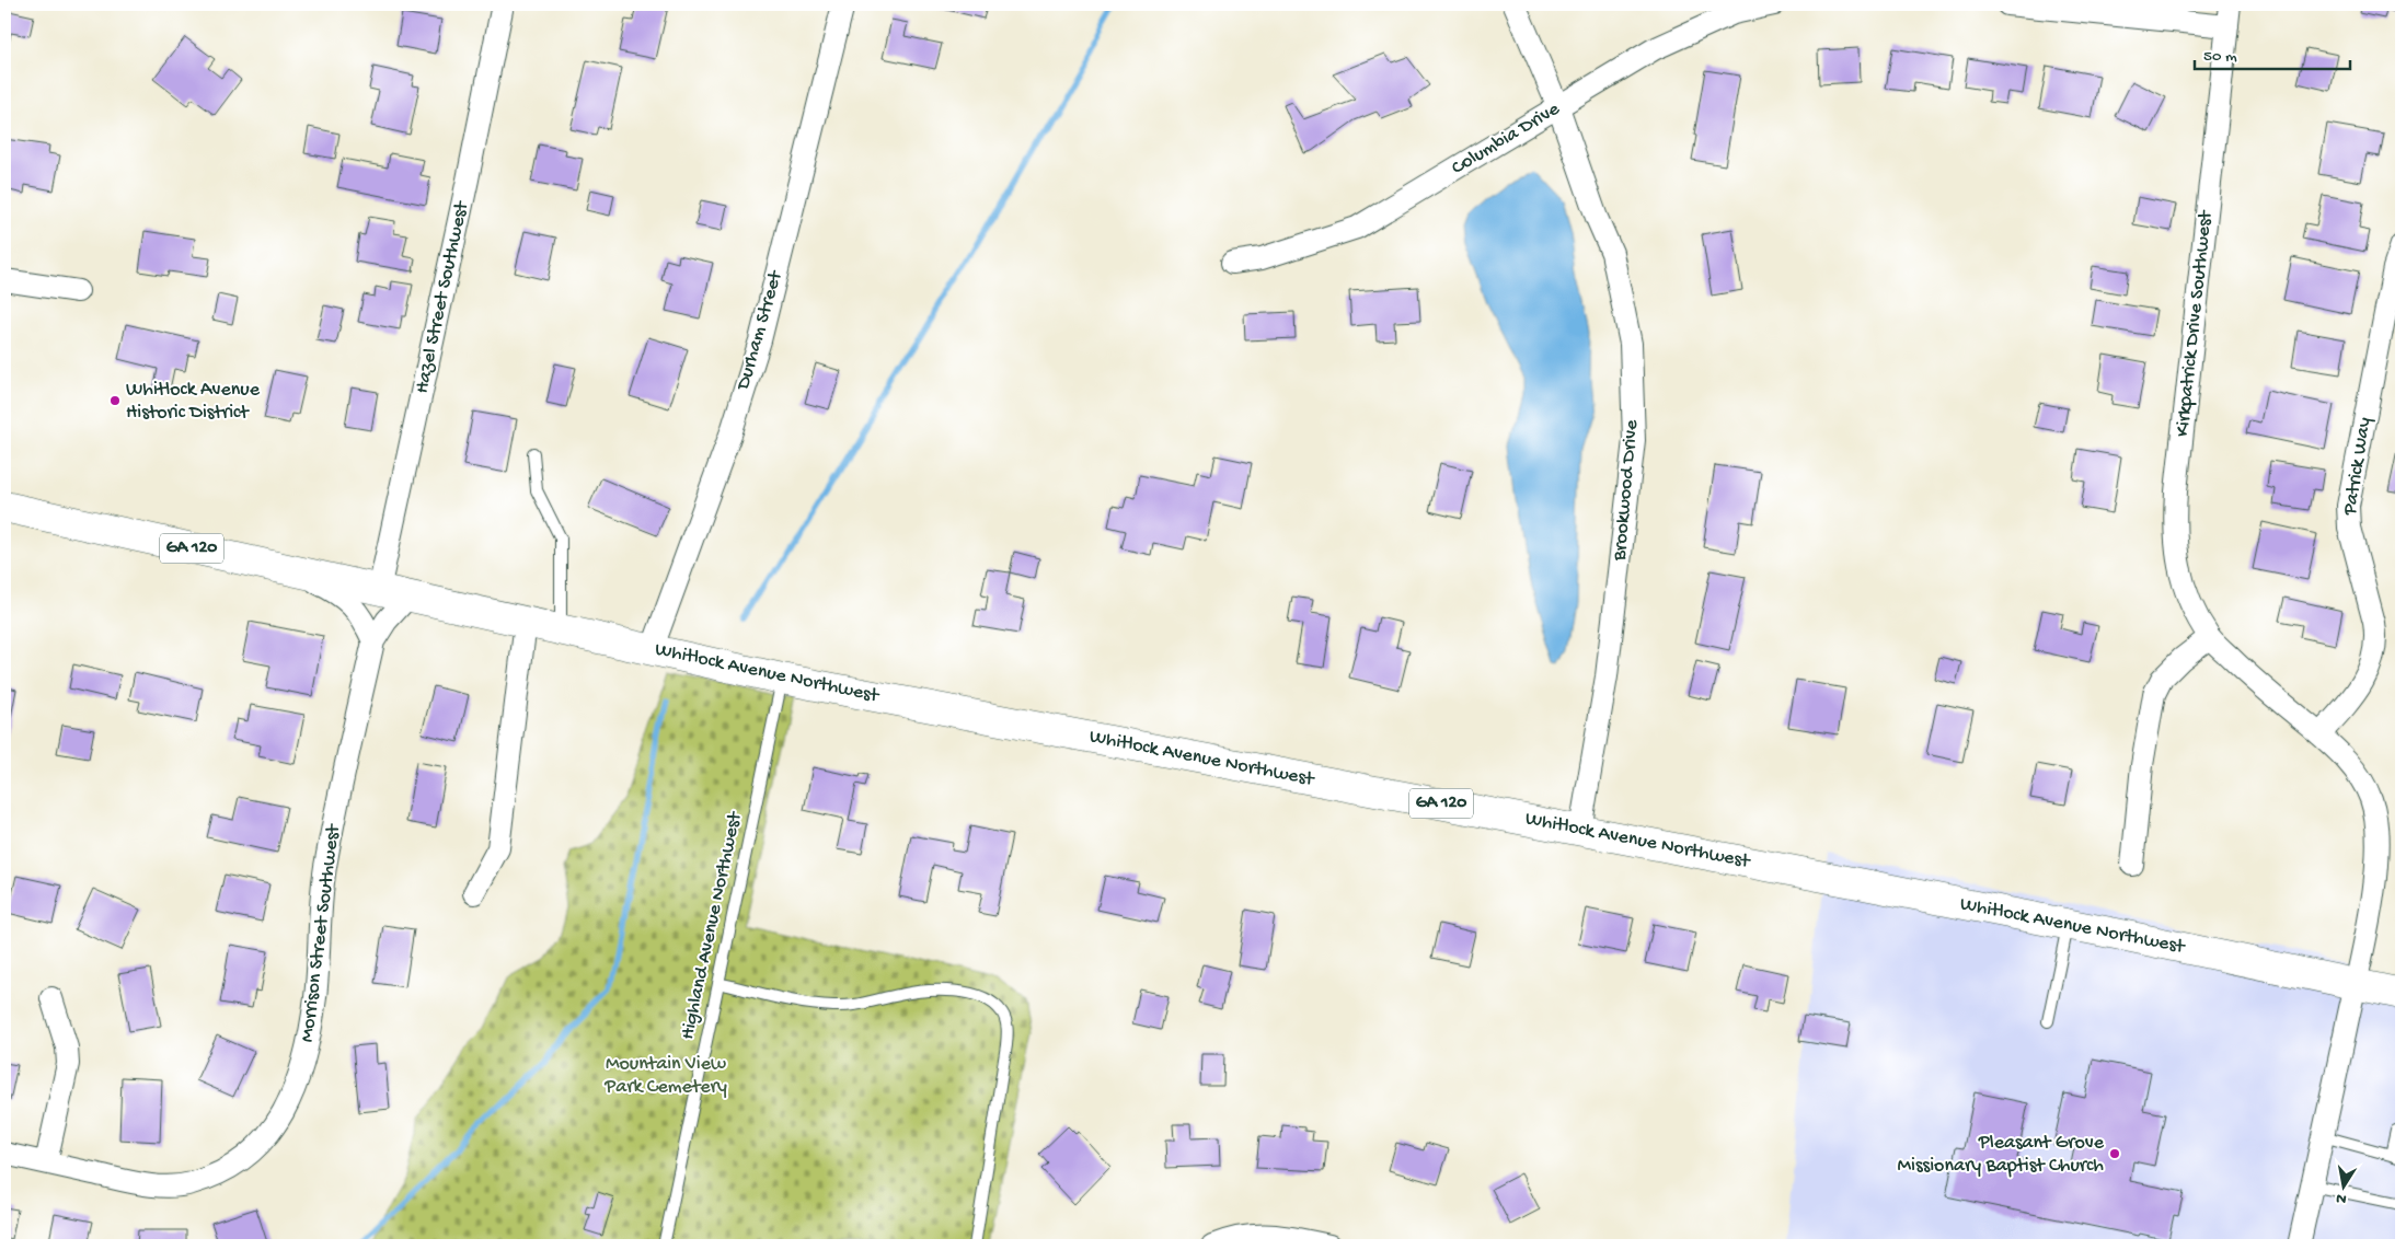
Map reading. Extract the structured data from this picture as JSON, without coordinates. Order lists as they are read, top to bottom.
{
  "streets": {
    "highway": ["GA 120", "Whitlock Avenue Northwest"],
    "street": [
      "Columbia Drive",
      "Hazel Street Southwest",
      "Kirkpatrick Drive Southwest",
      "Durham Street",
      "Patrick Way",
      "Brookwood Drive",
      "Morrison Street Southwest"
    ],
    "lane": ["Highland Avenue Northwest"]
  },
  "crossings": [
    ["Columbia Drive", "Brookwood Drive"],
    ["Hazel Street Southwest", "Whitlock Avenue Northwest"],
    ["Kirkpatrick Drive Southwest", "Patrick Way"],
    ["Kirkpatrick Drive Southwest", "Whitlock Avenue Northwest"],
    ["Durham Street", "Whitlock Avenue Northwest"],
    ["Brookwood Drive", "Whitlock Avenue Northwest"],
    ["Whitlock Avenue Northwest", "Highland Avenue Northwest"],
    ["Whitlock Avenue Northwest", "Morrison Street Southwest"]
  ],
  "parks": ["Mountain View Park Cemetery"],
  "places": ["Whitlock Avenue Historic District", "Pleasant Grove Missionary Baptist Church"],
  "scale_bar": "50 m",
  "north": "bottom"
}
